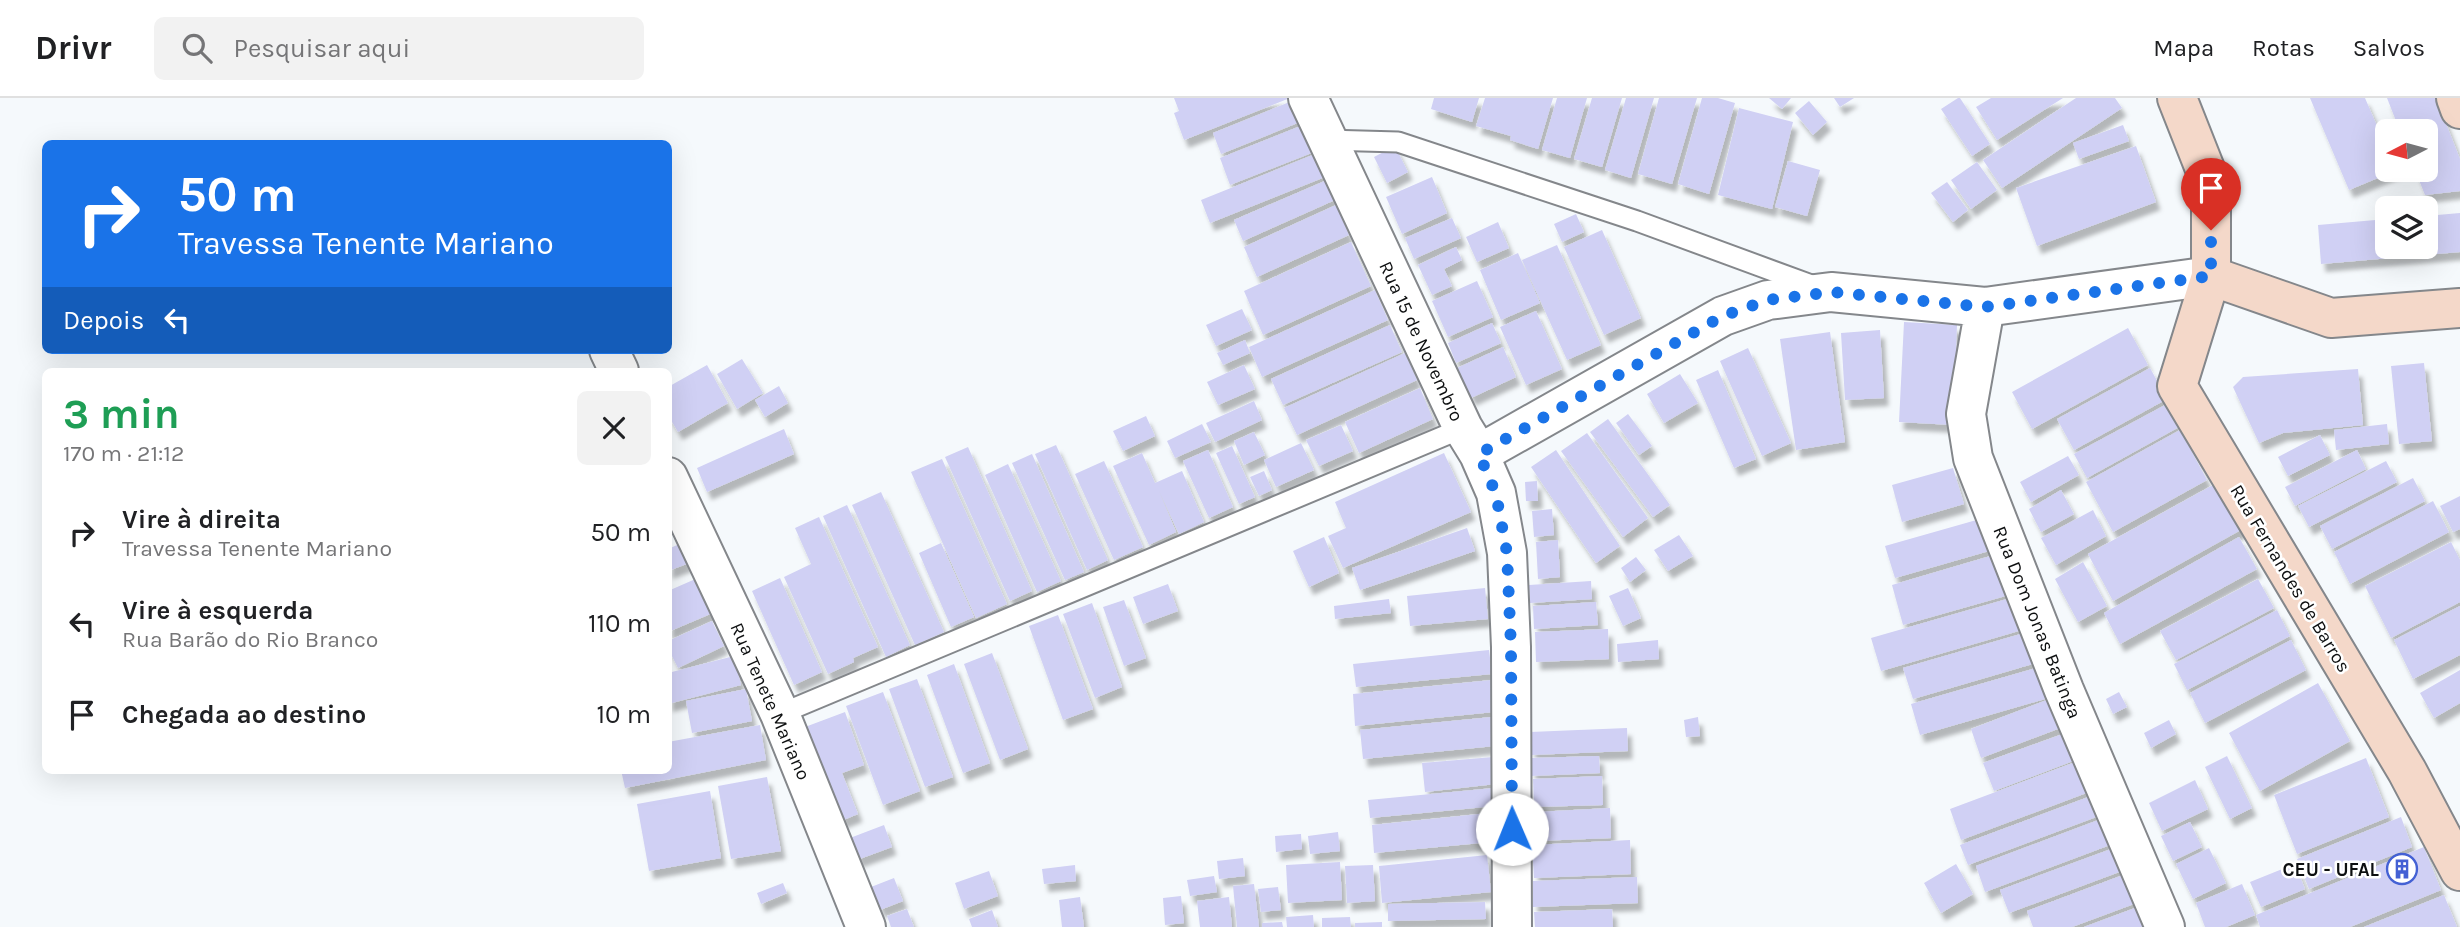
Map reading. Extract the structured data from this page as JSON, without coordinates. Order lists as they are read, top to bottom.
{
  "streets": {
    "main road": ["Rua Fernandes de Barros"],
    "street": ["Rua 15 de Novembro", "Rua Dom Jonas Batinga", "Rua Tenete Mariano"]
  },
  "places": {
    "building": ["CEU - UFAL"]
  },
  "north": "left",
  "page": {
    "header": "Drivr",
    "search": "Pesquisar aqui",
    "nav": ["Mapa", "Rotas", "Salvos"],
    "turn": ["50 m", "Travessa Tenente Mariano"],
    "then": "Depois",
    "heading": ["3 min", "170 m · 21:12"],
    "list": [
      {
        "name": "Vire à direita",
        "note": "Travessa Tenente Mariano",
        "value": "50 m"
      },
      {
        "name": "Vire à esquerda",
        "note": "Rua Barão do Rio Branco",
        "value": "110 m"
      },
      {
        "name": "Chegada ao destino",
        "value": "10 m"
      }
    ]
  }
}
